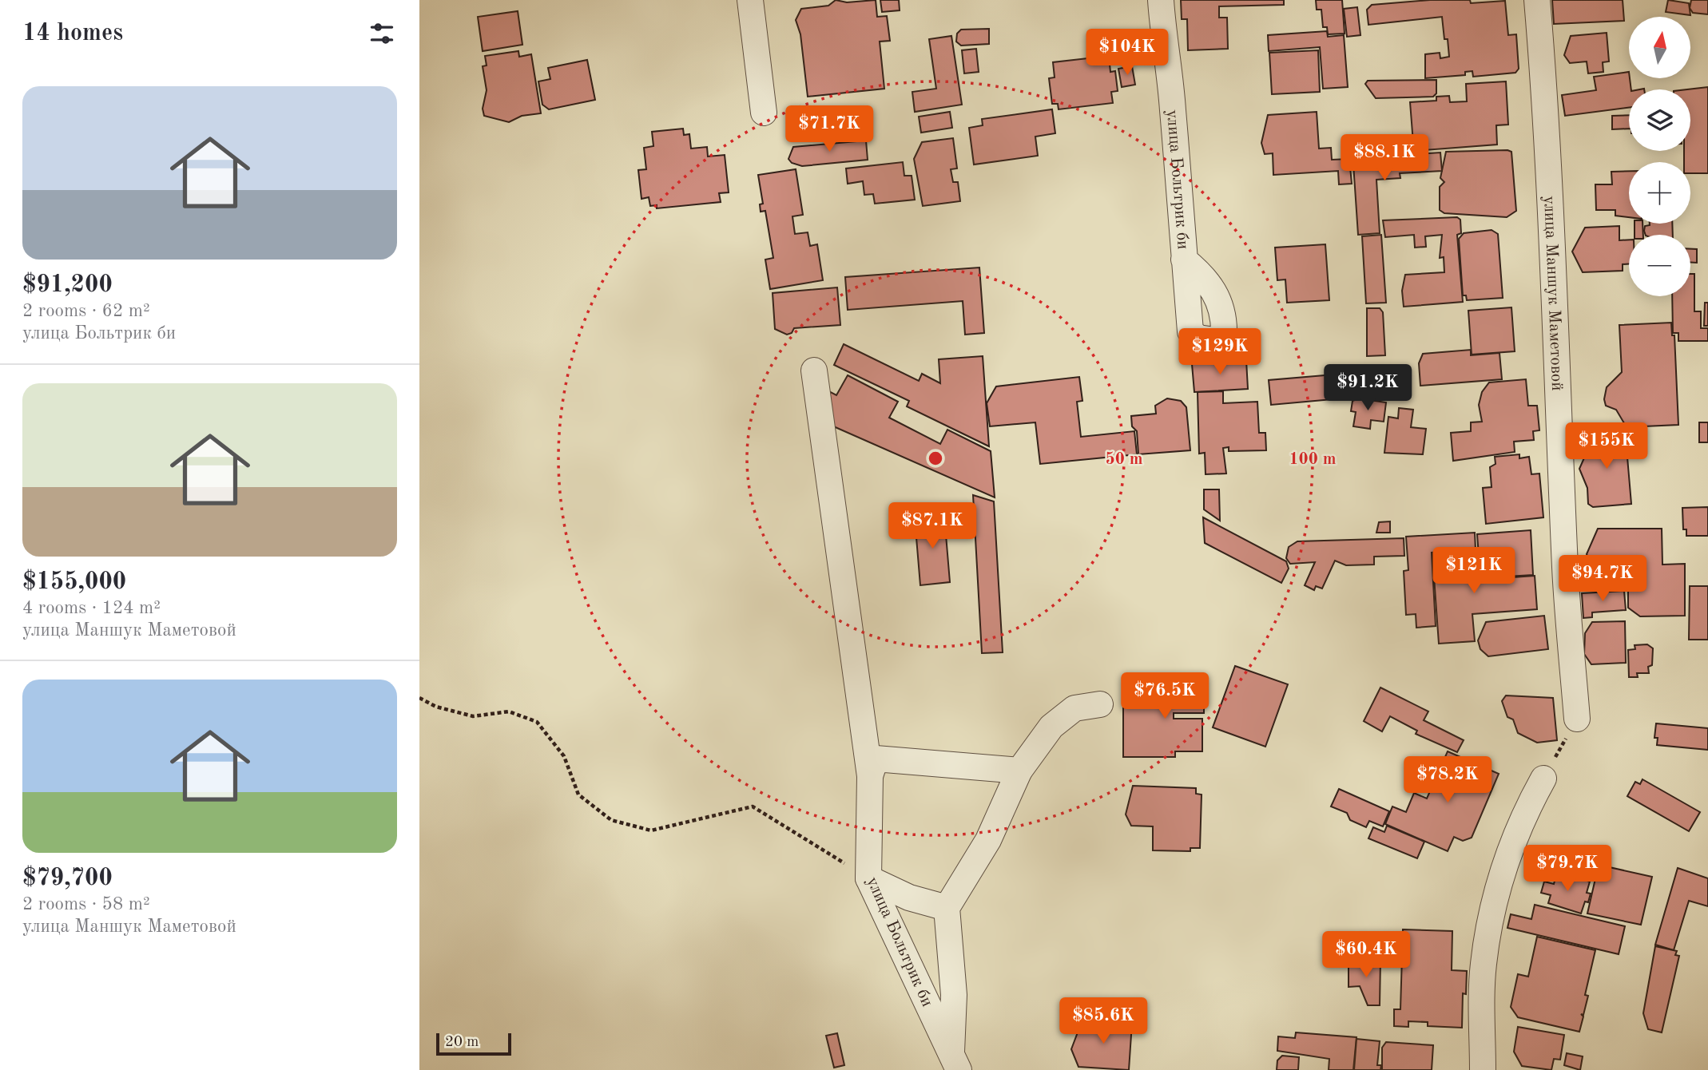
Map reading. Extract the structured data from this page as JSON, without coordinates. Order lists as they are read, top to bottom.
{
  "streets": {
    "street": ["улица Больтрик би", "улица Маншук Маметовой"]
  },
  "scale_bar": "20 m",
  "north": "top",
  "page": {
    "heading": "14 homes",
    "map_buttons": ["+", "−"],
    "price": [
      "$104K",
      "$71.7K",
      "$88.1K",
      "$129K",
      "$91.2K",
      "$155K",
      "$87.1K",
      "$121K",
      "$94.7K",
      "$76.5K",
      "$78.2K",
      "$79.7K",
      "$60.4K",
      "$85.6K"
    ],
    "list": [
      {
        "name": "$91,200",
        "note": "2 rooms · 62 m² · улица Больтрик би"
      },
      {
        "name": "$155,000",
        "note": "4 rooms · 124 m² · улица Маншук Маметовой"
      },
      {
        "name": "$79,700",
        "note": "2 rooms · 58 m² · улица Маншук Маметовой"
      }
    ],
    "scale": "20 m"
  },
  "rings": ["50 m", "100 m"]
}
